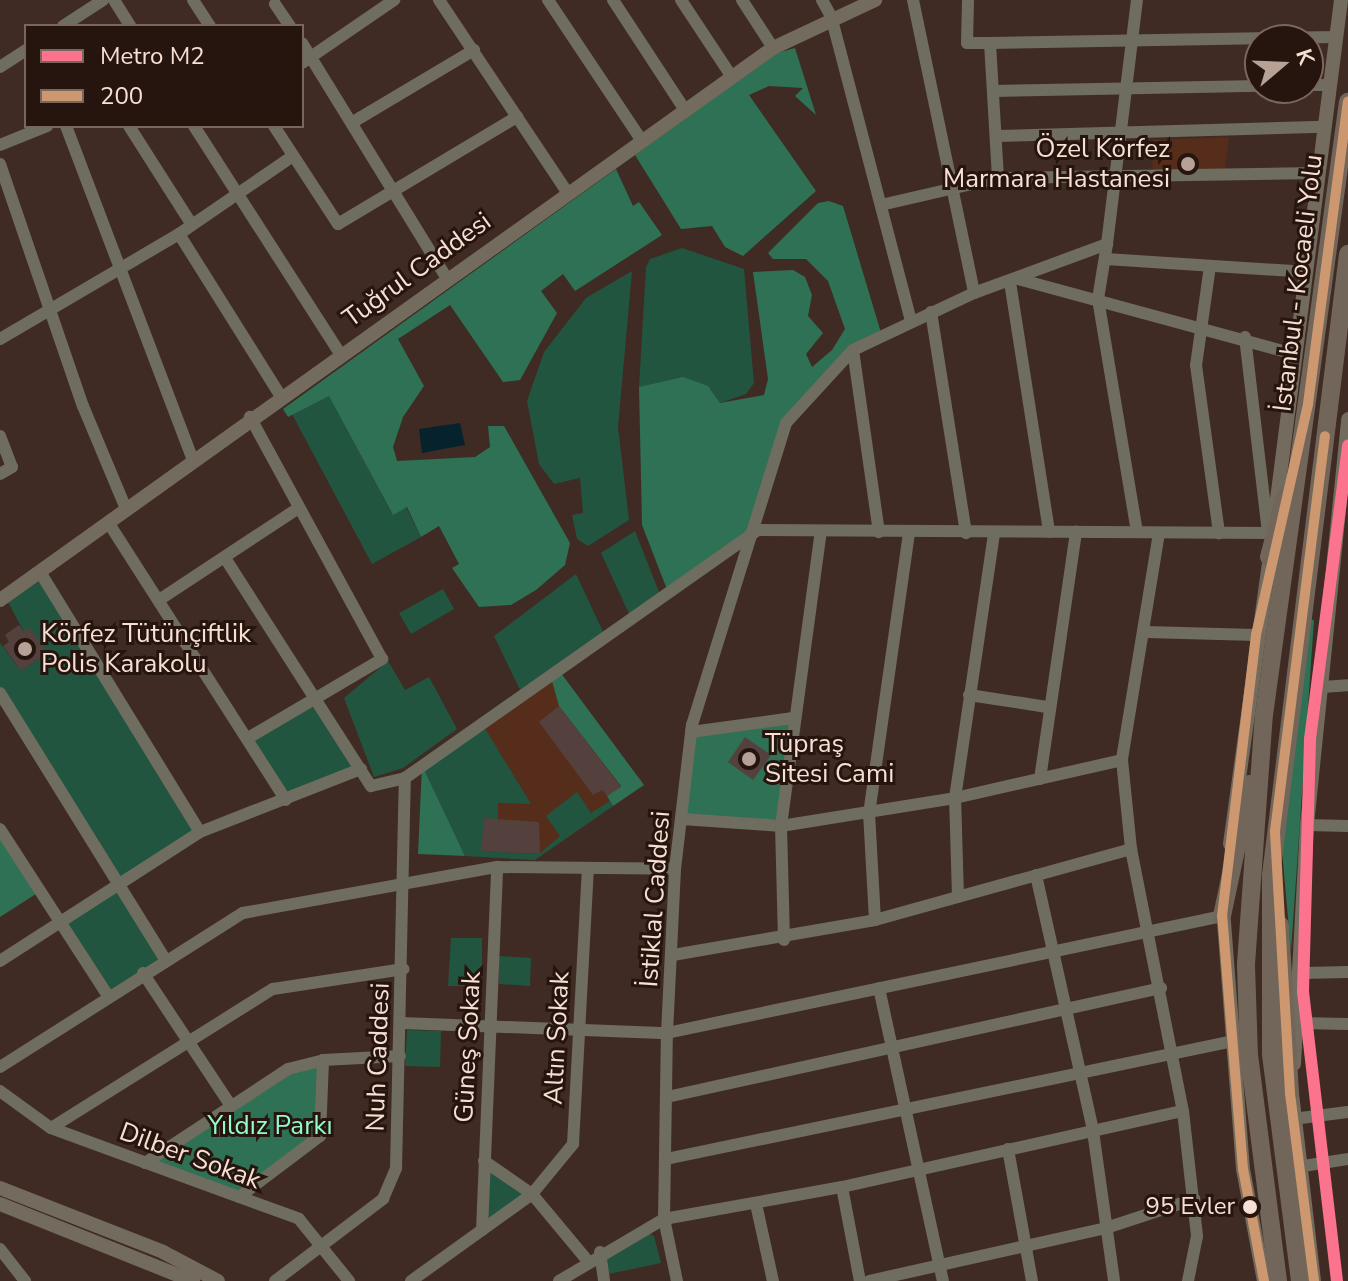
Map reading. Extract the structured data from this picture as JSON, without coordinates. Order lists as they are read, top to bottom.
{
  "streets": {
    "highway": ["İstanbul - Kocaeli Yolu"],
    "main road": ["Tuğrul Caddesi"],
    "street": [
      "İstiklal Caddesi",
      "Altın Sokak",
      "Güneş Sokak",
      "Nuh Caddesi",
      "Dilber Sokak"
    ]
  },
  "crossings": [
    ["Altın Sokak", "Güneş Sokak"],
    ["Nuh Caddesi", "Dilber Sokak"]
  ],
  "parks": ["Yıldız Parkı"],
  "places": [
    "Özel Körfez Marmara Hastanesi",
    "Körfez Tütünçiftlik Polis Karakolu",
    "Tüpraş Sitesi Cami",
    "95 Evler"
  ],
  "lines": ["transit line 200", "metro line M2"],
  "legend": ["Metro M2", "200"],
  "north": "right"
}
